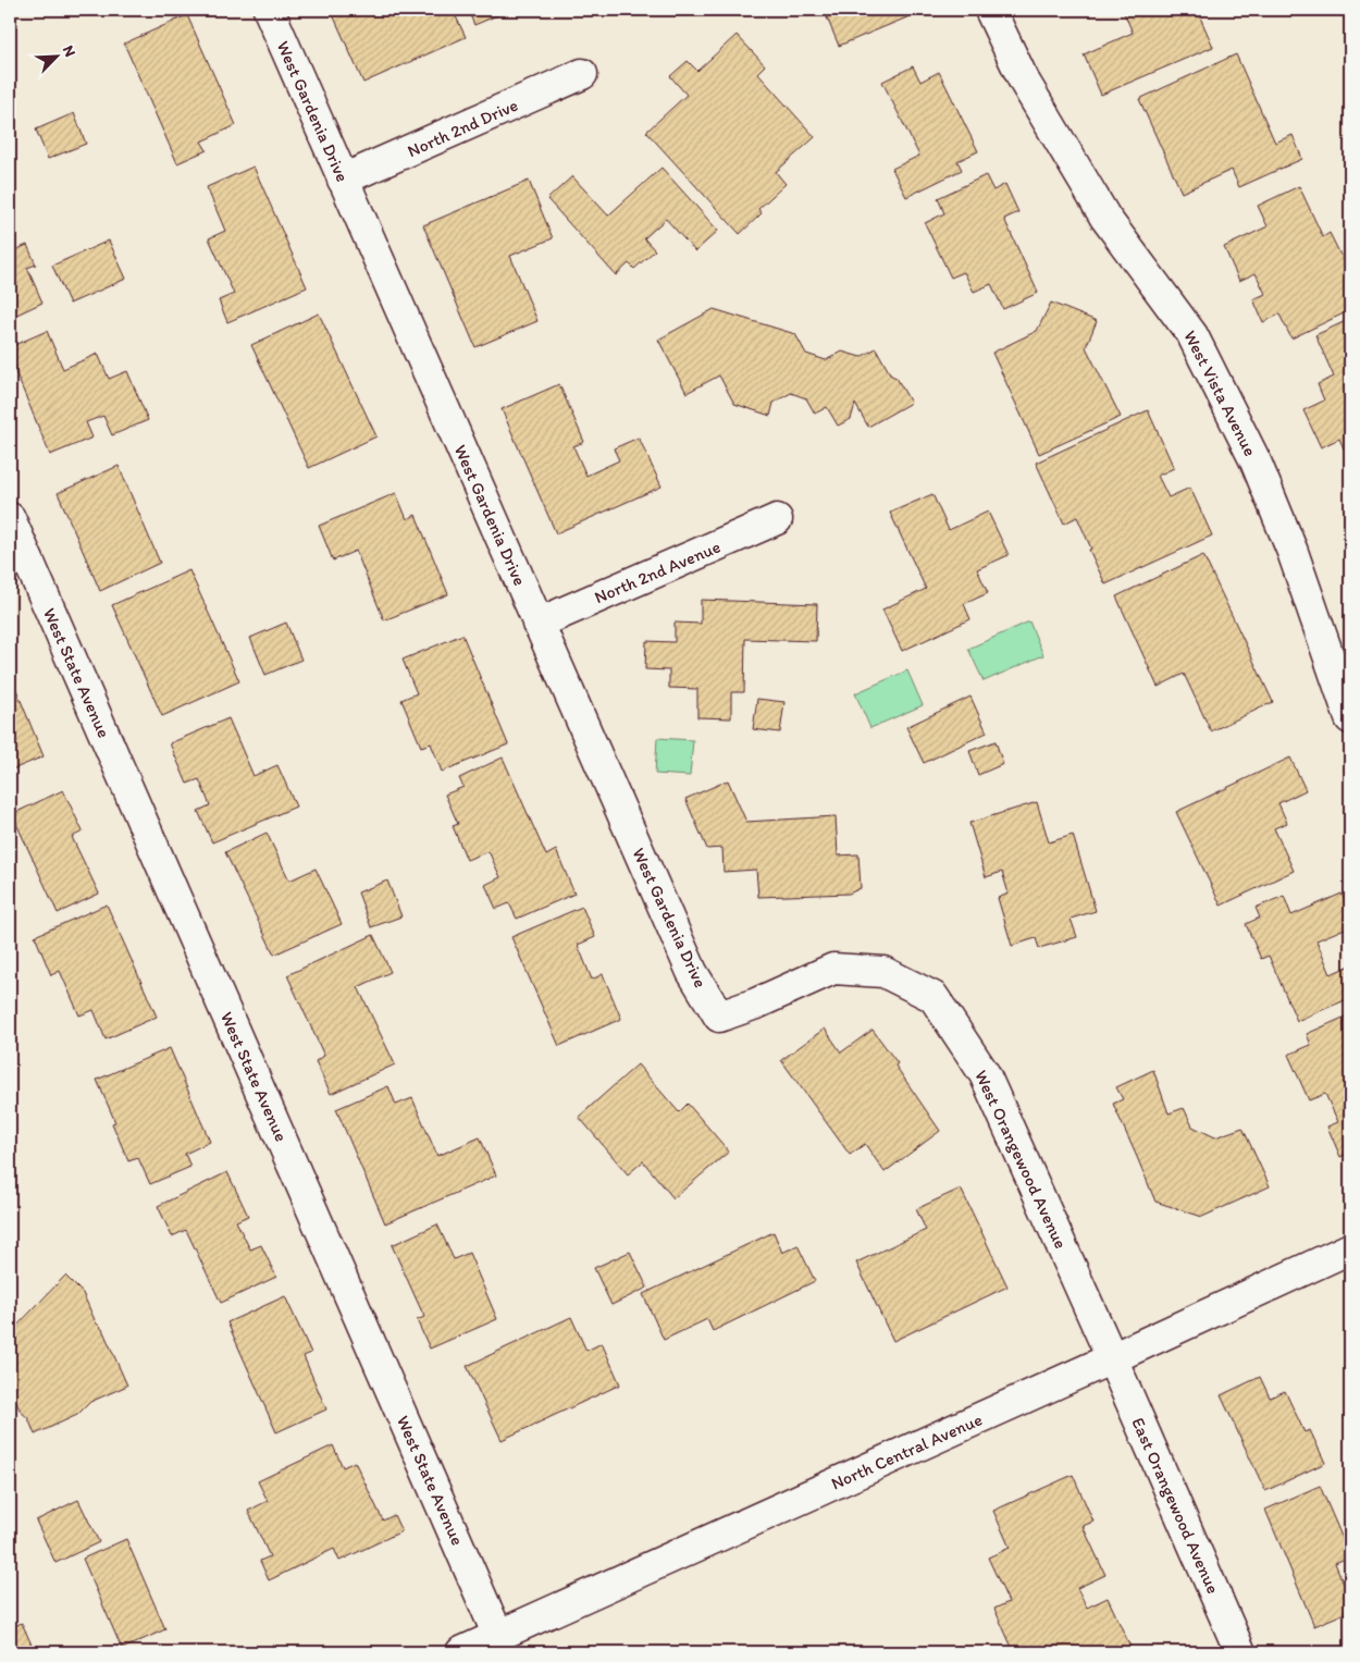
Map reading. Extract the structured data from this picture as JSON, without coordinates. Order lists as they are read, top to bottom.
{
  "streets": {
    "street": [
      "West Gardenia Drive",
      "North 2nd Drive",
      "West Vista Avenue",
      "North 2nd Avenue",
      "West State Avenue",
      "West Orangewood Avenue",
      "North Central Avenue",
      "East Orangewood Avenue"
    ]
  },
  "crossings": [
    ["West Gardenia Drive", "North 2nd Drive"],
    ["West Gardenia Drive", "North 2nd Avenue"],
    ["West Gardenia Drive", "West Orangewood Avenue"],
    ["West State Avenue", "North Central Avenue"],
    ["West Orangewood Avenue", "North Central Avenue"],
    ["West Orangewood Avenue", "East Orangewood Avenue"],
    ["North Central Avenue", "East Orangewood Avenue"]
  ],
  "north": "top right"
}
